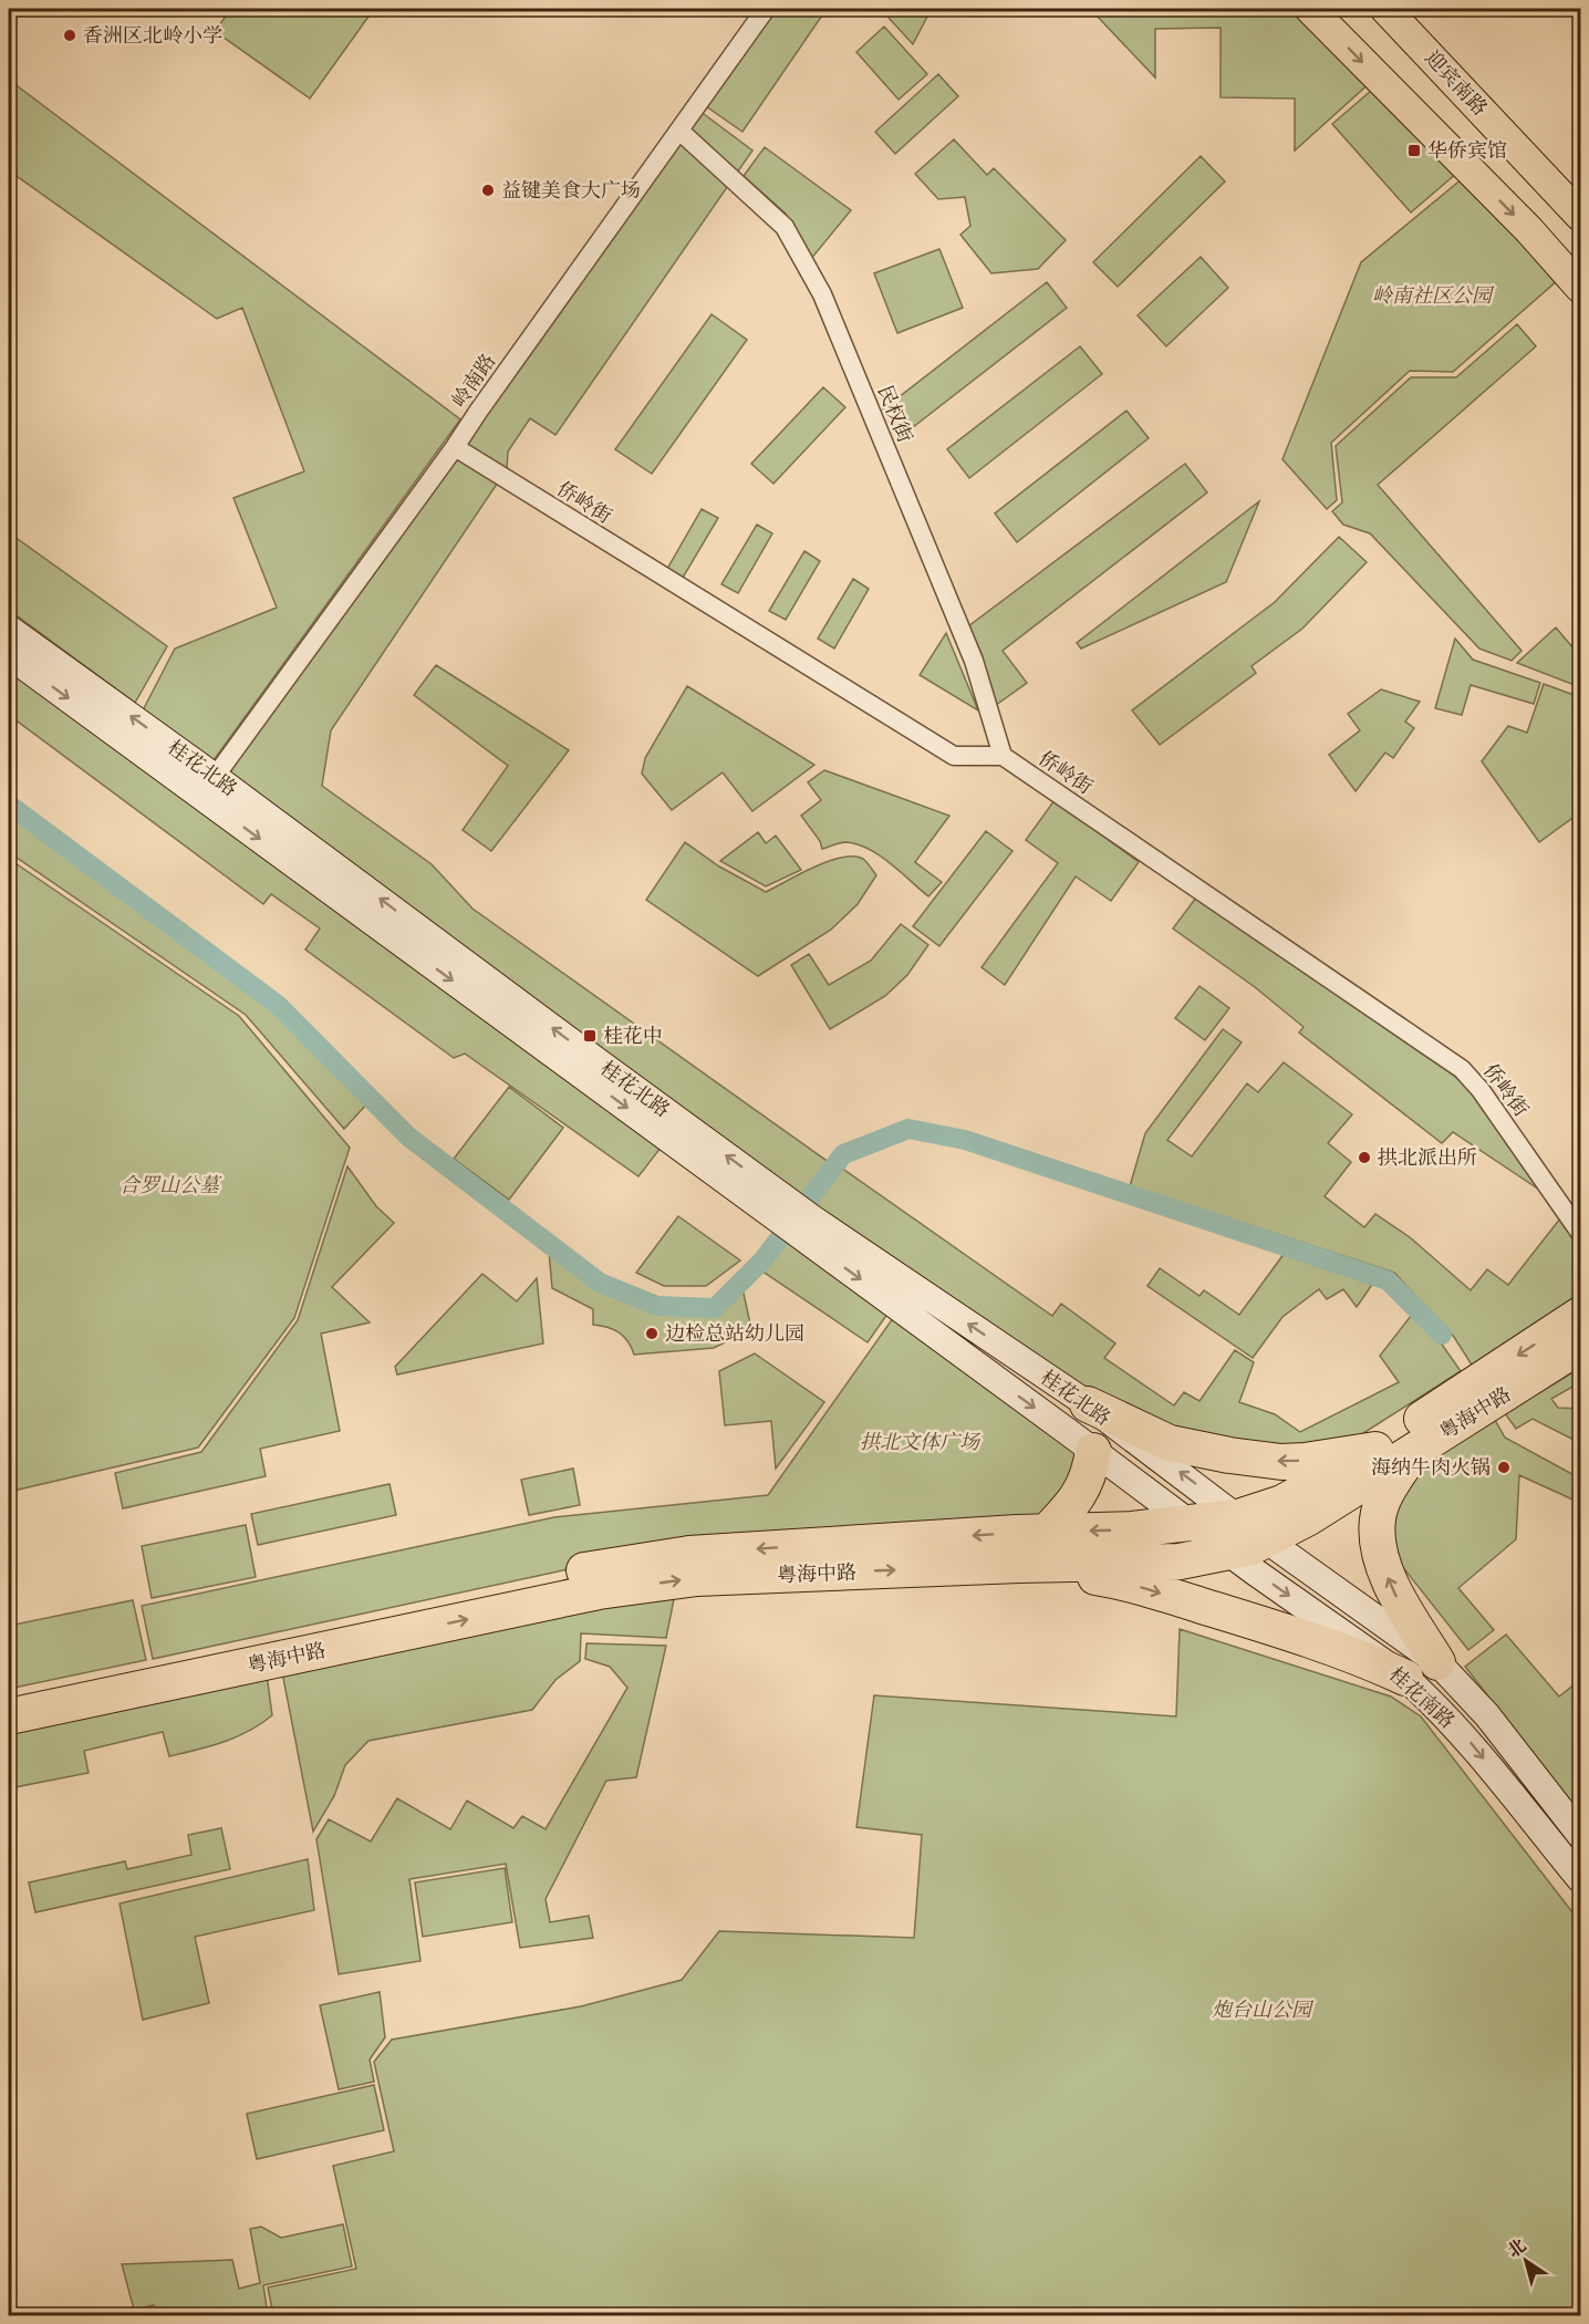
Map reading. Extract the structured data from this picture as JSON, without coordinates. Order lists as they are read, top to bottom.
{
  "streets": {
    "highway": ["粤海中路"],
    "main road": ["迎宾南路", "桂花北路", "桂花南路"],
    "street": ["岭南路", "民权街", "侨岭街"]
  },
  "crossings": [
    ["岭南路", "民权街"],
    ["岭南路", "侨岭街"],
    ["岭南路", "桂花北路"],
    ["民权街", "侨岭街"],
    ["桂花北路", "粤海中路"],
    ["桂花北路", "桂花南路"],
    ["粤海中路", "桂花南路"]
  ],
  "parks": [
    "岭南社区公园",
    "合罗山公墓",
    "拱北文体广场",
    "炮台山公园"
  ],
  "places": {
    "other": [
      "香洲区北岭小学",
      "益键美食大广场",
      "拱北派出所",
      "边检总站幼儿园",
      "海纳牛肉火锅"
    ],
    "transit": ["华侨宾馆", "桂花中"]
  },
  "north": "top left"
}
